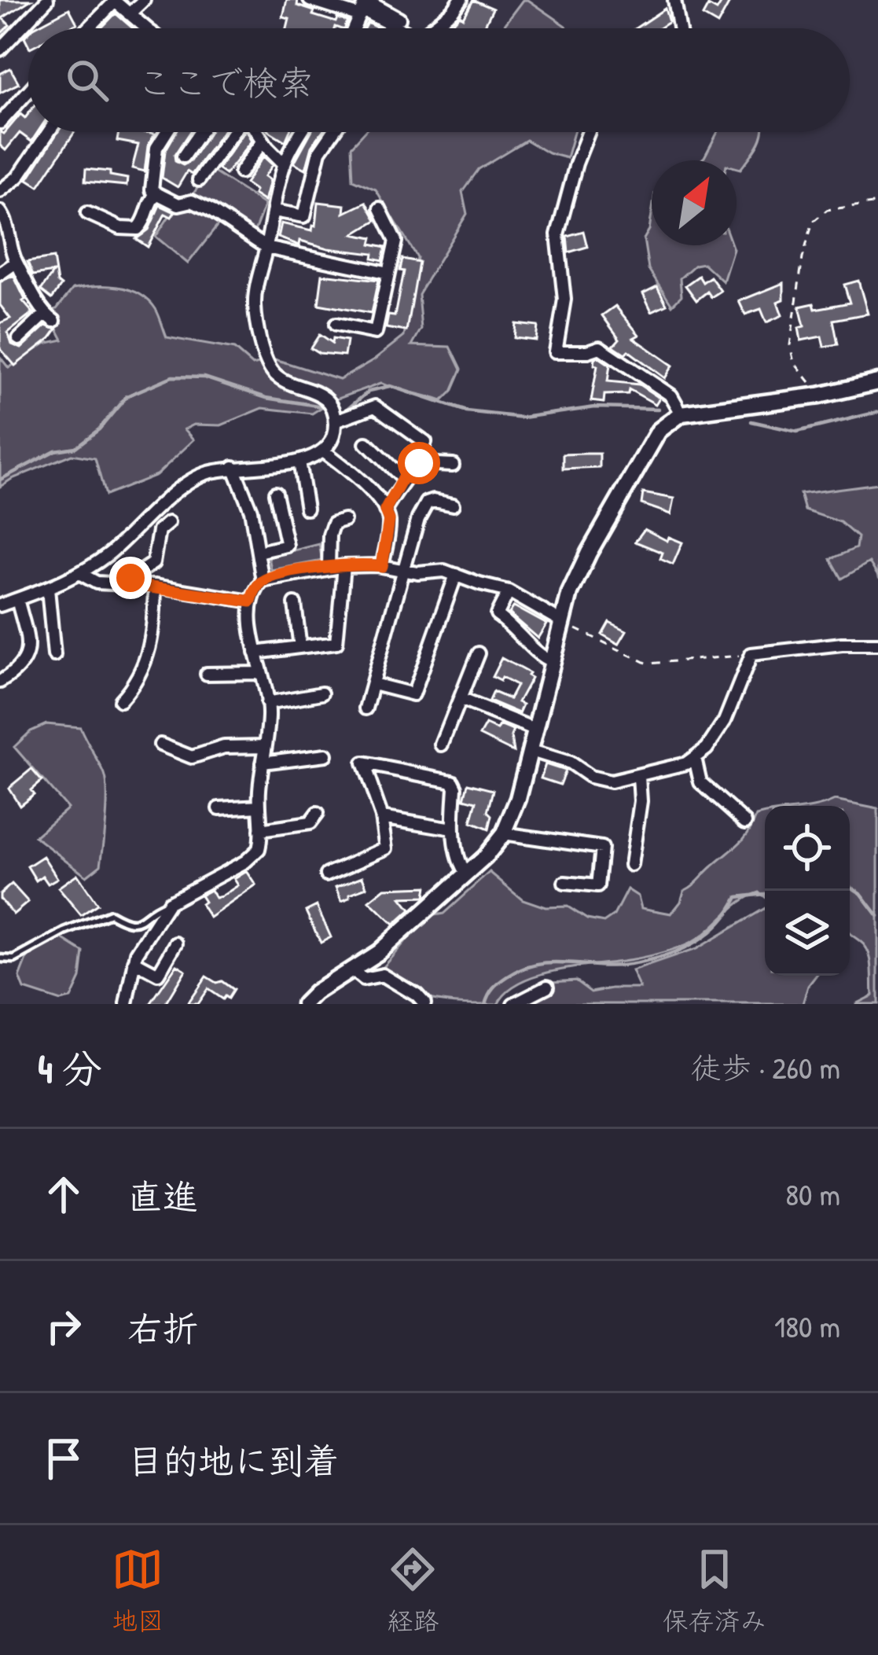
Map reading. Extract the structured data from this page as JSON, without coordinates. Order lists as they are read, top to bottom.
{
  "north": "top right",
  "page": {
    "search": "ここで検索",
    "heading": ["4 分", "徒歩 · 260 m"],
    "list": [
      ["直進", "80 m"],
      ["右折", "180 m"],
      "目的地に到着"
    ],
    "nav": ["地図", "経路", "保存済み"]
  }
}
